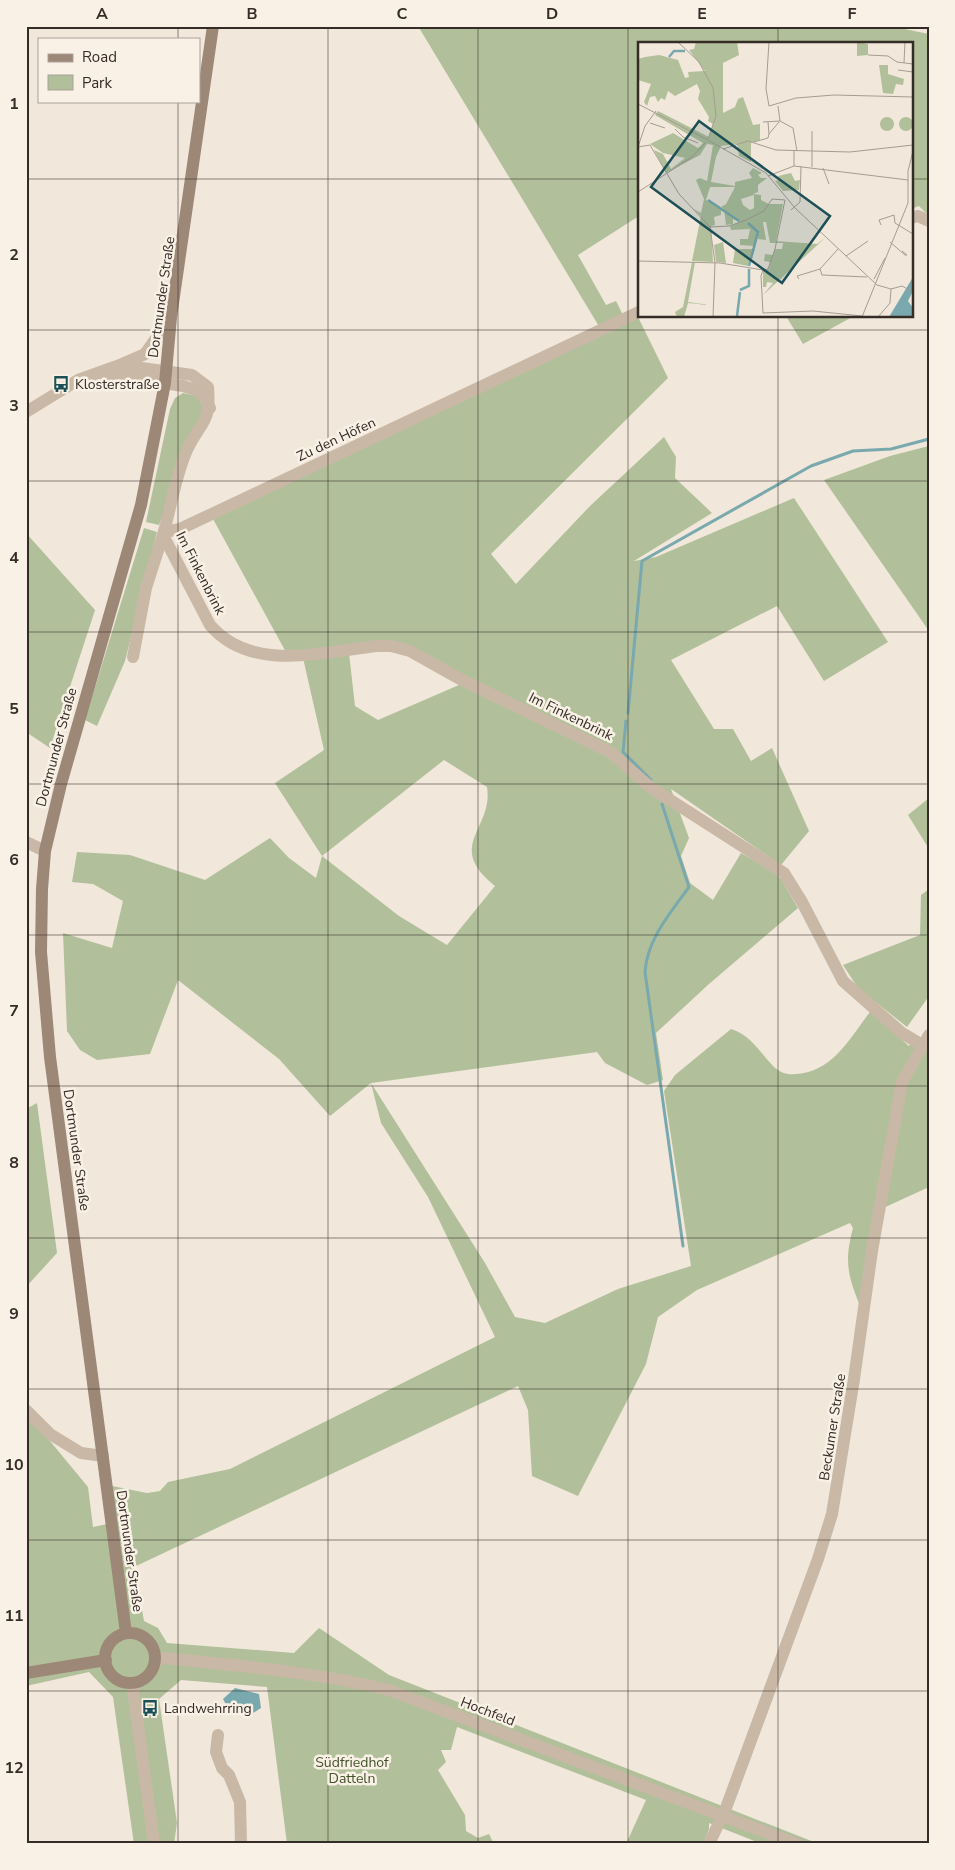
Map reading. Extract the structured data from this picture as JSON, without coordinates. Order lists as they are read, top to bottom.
{
  "streets": {
    "main road": ["Dortmunder Straße"],
    "street": [
      "Zu den Höfen",
      "Im Finkenbrink",
      "Beckumer Straße",
      "Hochfeld"
    ]
  },
  "crossings": [
    ["Dortmunder Straße", "Hochfeld"],
    ["Zu den Höfen", "Im Finkenbrink"],
    ["Im Finkenbrink", "Beckumer Straße"],
    ["Beckumer Straße", "Hochfeld"]
  ],
  "parks": ["Südfriedhof Datteln"],
  "places": {
    "bus stop": ["Klosterstraße", "Landwehrring"]
  },
  "legend": ["Road", "Park"],
  "grid": {
    "columns": [
      "A",
      "B",
      "C",
      "D",
      "E",
      "F"
    ],
    "rows": [
      "1",
      "2",
      "3",
      "4",
      "5",
      "6",
      "7",
      "8",
      "9",
      "10",
      "11",
      "12"
    ]
  }
}
